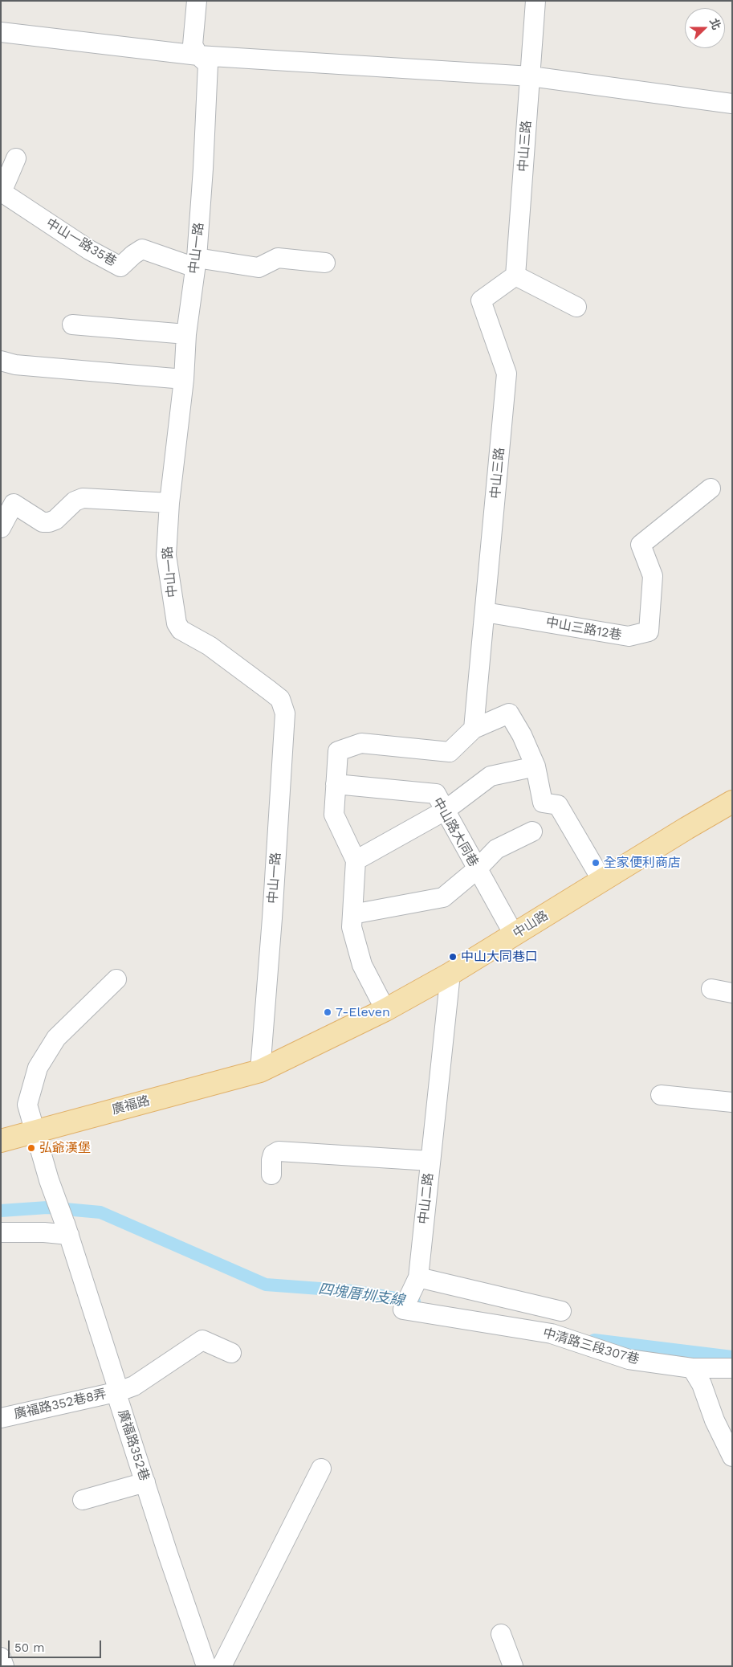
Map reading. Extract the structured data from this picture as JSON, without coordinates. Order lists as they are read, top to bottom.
{
  "streets": {
    "main road": ["中山路", "廣福路"],
    "street": [
      "中山三路",
      "中山一路35巷",
      "中山一路",
      "中山三路12巷",
      "中山路大同巷",
      "中山二路",
      "中清路三段307巷",
      "廣福路352巷8弄",
      "廣福路352巷"
    ]
  },
  "crossings": [
    ["中山三路", "中山三路12巷"],
    ["中山一路35巷", "中山一路"],
    ["中山一路", "中山路"],
    ["中山一路", "廣福路"],
    ["中山路大同巷", "中山路"],
    ["中山路", "廣福路"],
    ["中山路", "中山二路"],
    ["廣福路", "廣福路352巷"],
    ["中山二路", "中清路三段307巷"],
    ["廣福路352巷8弄", "廣福路352巷"]
  ],
  "water": ["四塊厝圳支線"],
  "places": [
    "全家便利商店",
    "中山大同巷口",
    "7-Eleven",
    "弘爺漢堡"
  ],
  "scale_bar": "50 m",
  "north": "right"
}
